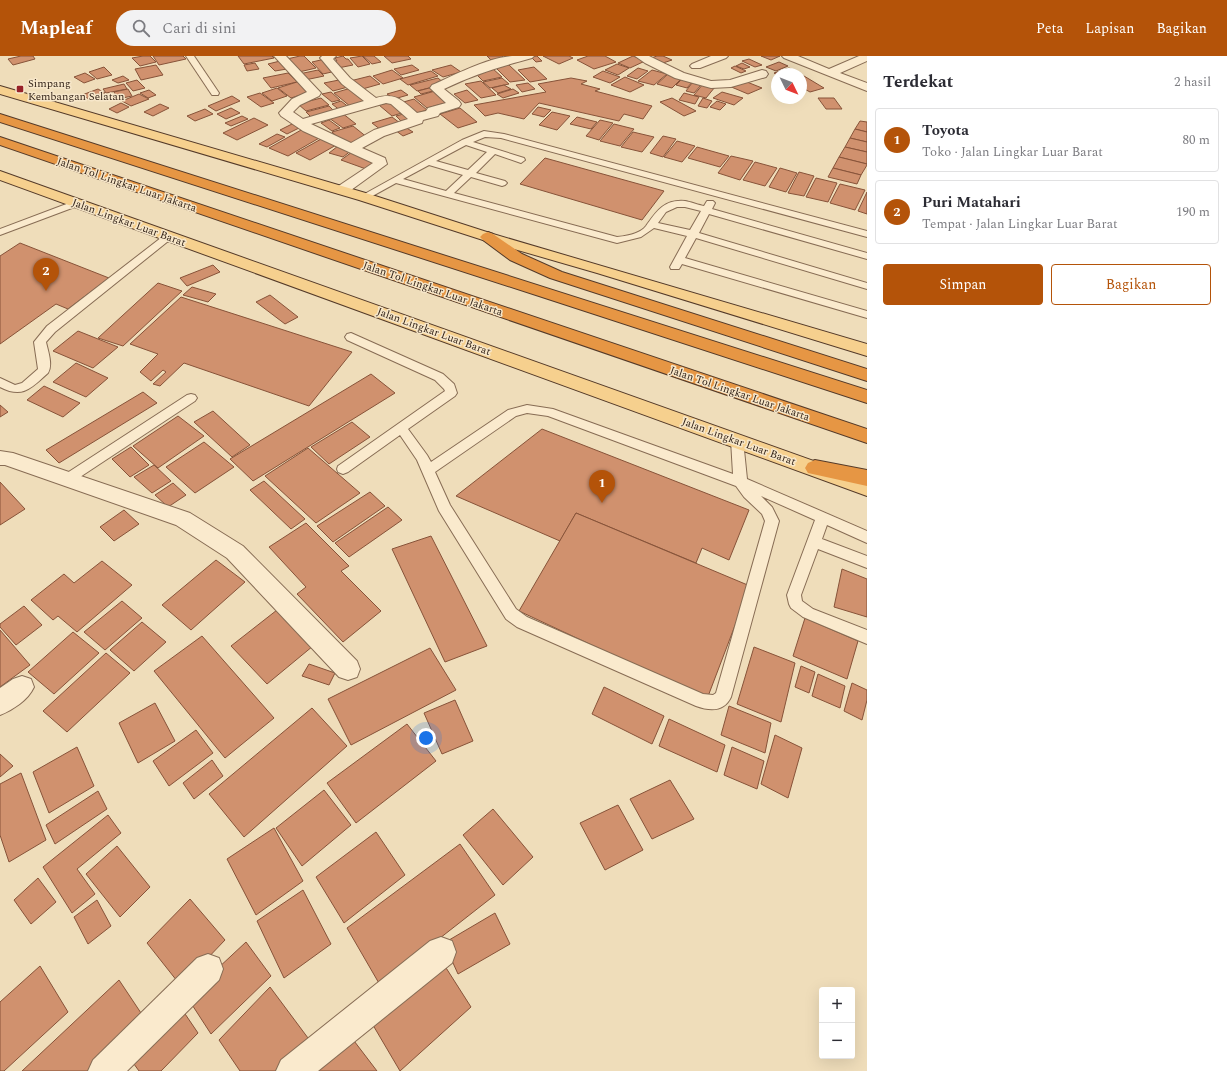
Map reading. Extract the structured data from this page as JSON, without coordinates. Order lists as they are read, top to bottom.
{
  "streets": {
    "highway": ["Jalan Tol Lingkar Luar Jakarta"],
    "main road": ["Jalan Lingkar Luar Barat"]
  },
  "places": {
    "transit": ["Simpang Kembangan Selatan"]
  },
  "north": "bottom right",
  "page": {
    "header": "Mapleaf",
    "search": "Cari di sini",
    "nav": ["Peta", "Lapisan", "Bagikan"],
    "heading": ["Terdekat", "2 hasil"],
    "list": [
      {
        "mark": "1",
        "name": "Toyota",
        "note": "Toko · Jalan Lingkar Luar Barat",
        "value": "80 m"
      },
      {
        "mark": "2",
        "name": "Puri Matahari",
        "note": "Tempat · Jalan Lingkar Luar Barat",
        "value": "190 m"
      }
    ],
    "buttons": ["Simpan", "Bagikan"],
    "pins": ["2", "1"],
    "map_buttons": ["+", "−"]
  }
}
